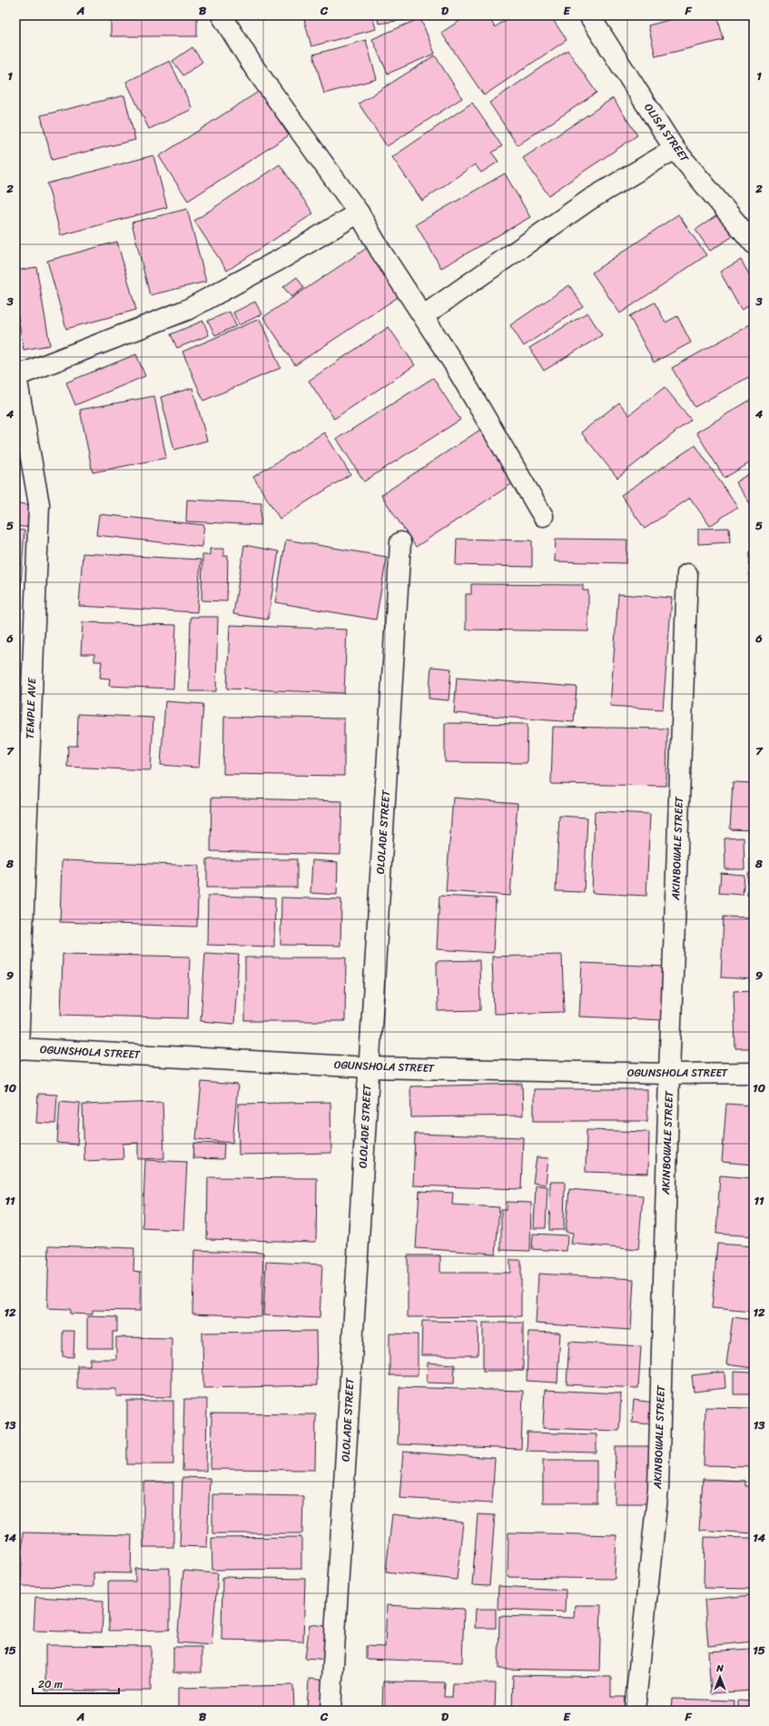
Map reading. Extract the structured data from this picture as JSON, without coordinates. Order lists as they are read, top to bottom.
{
  "streets": {
    "street": [
      "OLISA STREET",
      "TEMPLE AVE",
      "OLOLADE STREET",
      "AKINBOWALE STREET",
      "OGUNSHOLA STREET"
    ]
  },
  "crossings": [
    ["TEMPLE AVE", "OGUNSHOLA STREET"],
    ["OLOLADE STREET", "OGUNSHOLA STREET"],
    ["AKINBOWALE STREET", "OGUNSHOLA STREET"]
  ],
  "scale_bar": "20 m",
  "north": "top",
  "grid": {
    "columns": [
      "A",
      "B",
      "C",
      "D",
      "E",
      "F"
    ],
    "rows": [
      "1",
      "2",
      "3",
      "4",
      "5",
      "6",
      "7",
      "8",
      "9",
      "10",
      "11",
      "12",
      "13",
      "14",
      "15"
    ]
  }
}
